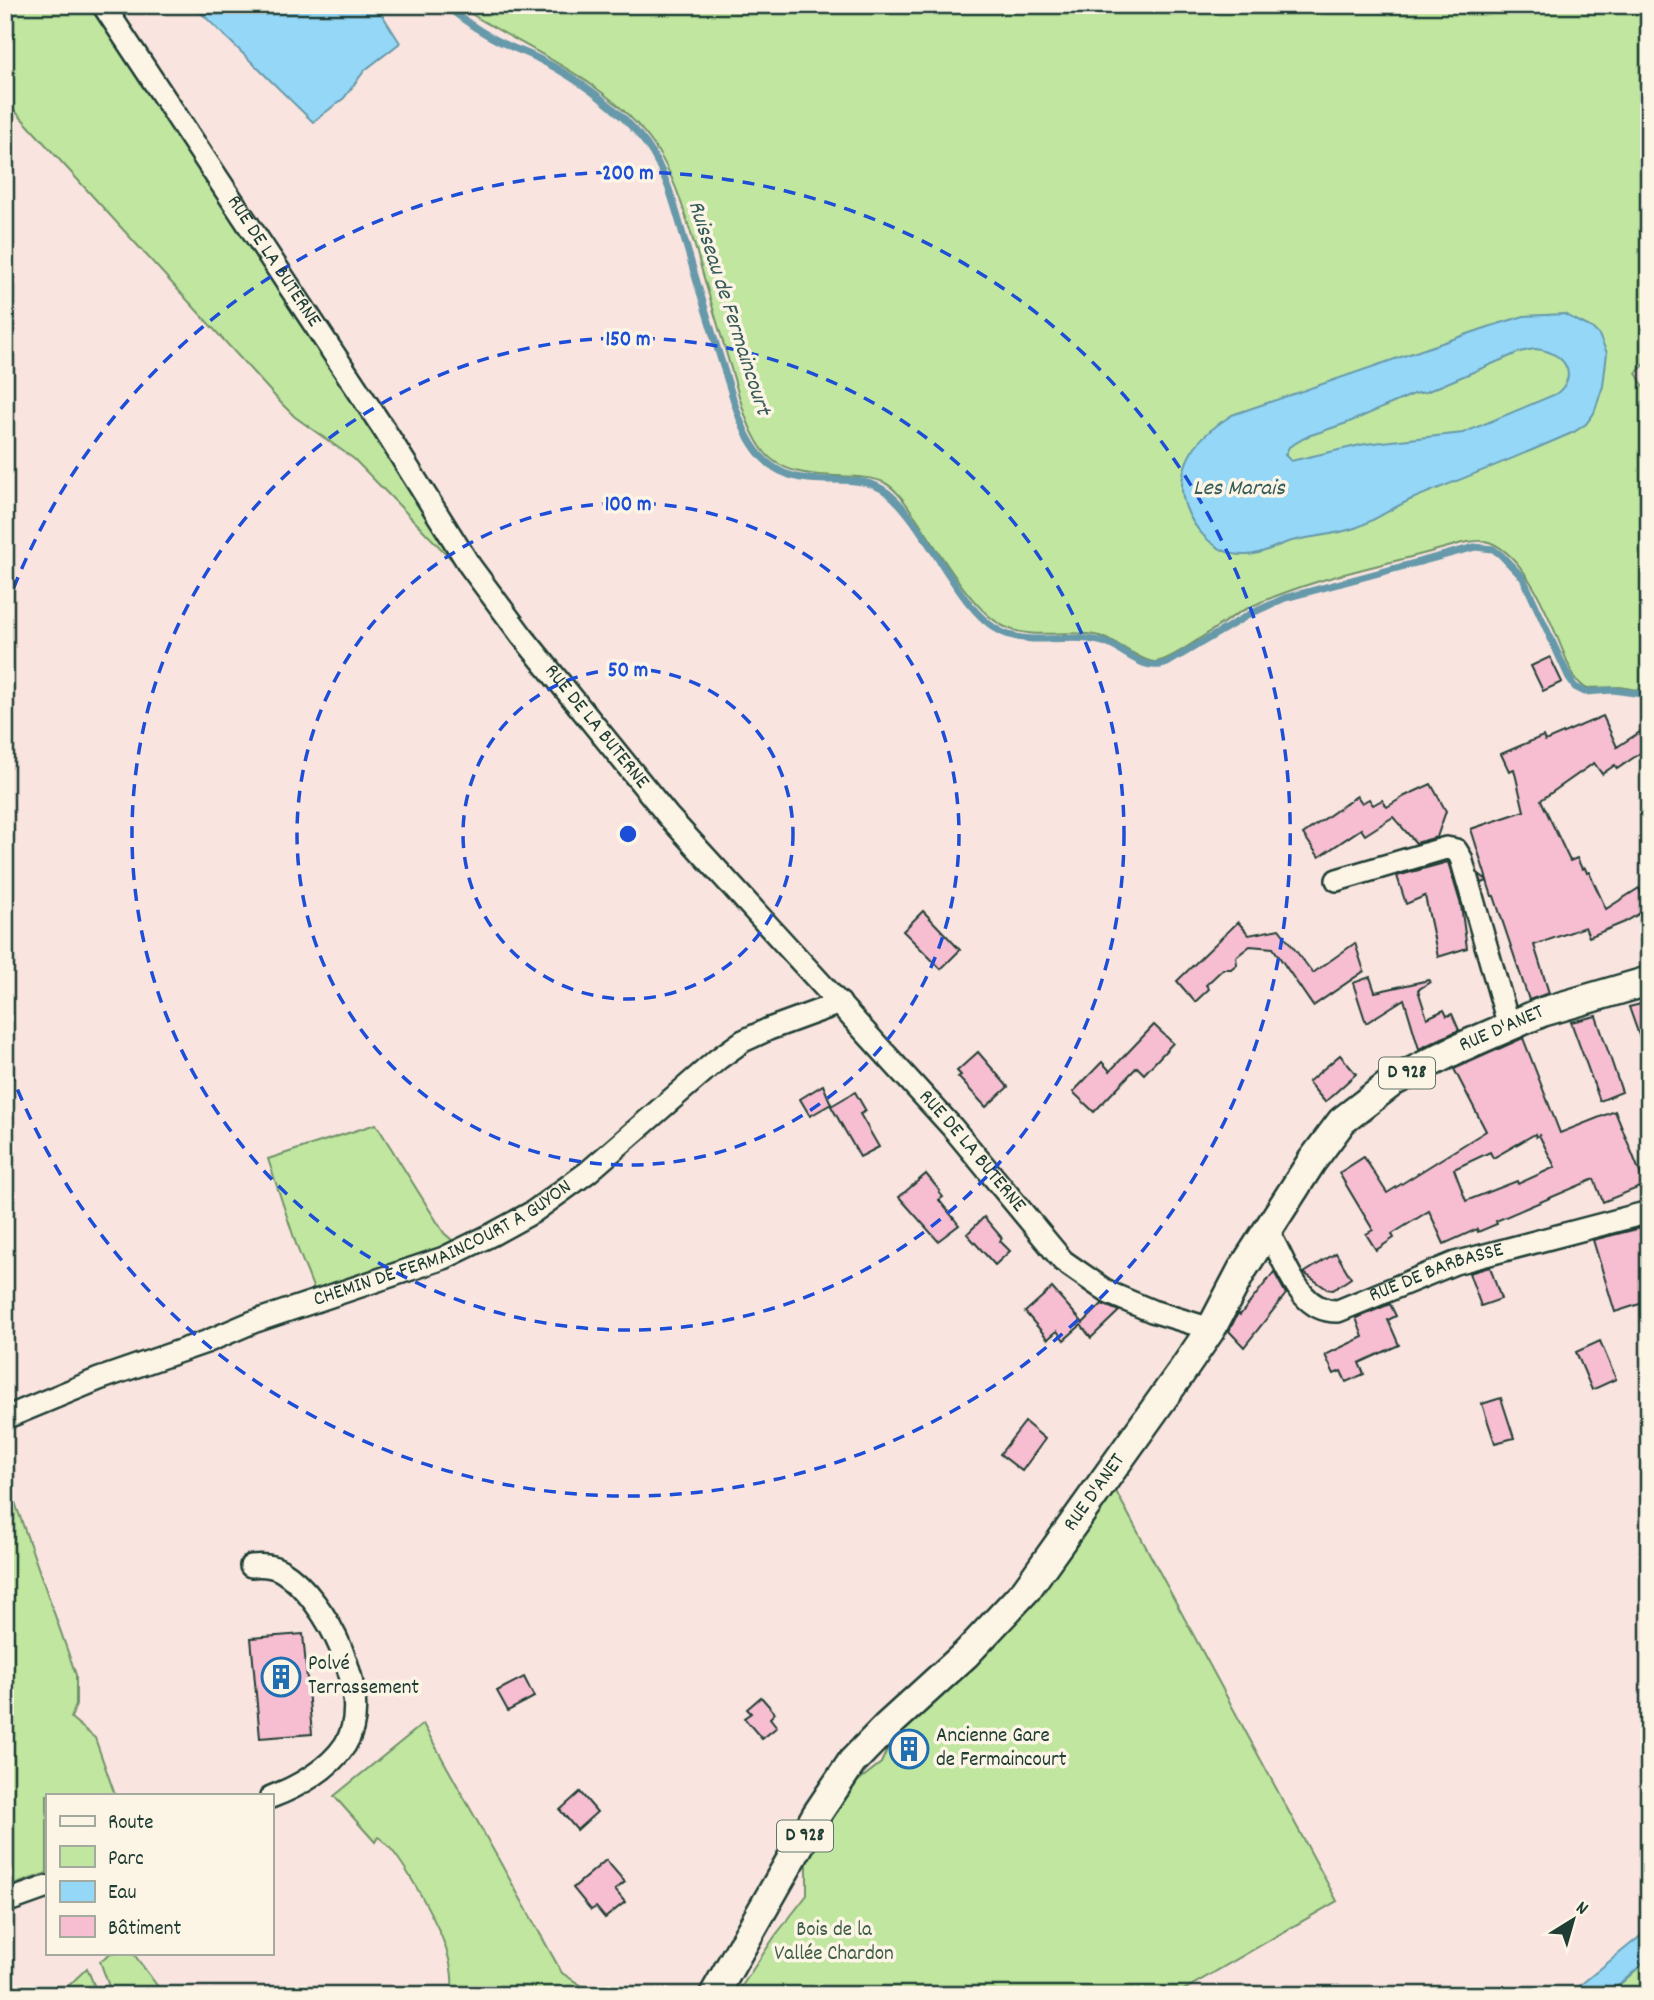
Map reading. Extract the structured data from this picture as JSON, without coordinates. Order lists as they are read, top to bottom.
{
  "streets": {
    "main road": ["RUE D'ANET", "D 928"],
    "street": ["RUE DE LA BUTERNE", "CHEMIN DE FERMAINCOURT À GUYON", "RUE DE BARBASSE"]
  },
  "crossings": [
    ["RUE DE LA BUTERNE", "RUE D'ANET"],
    ["RUE DE LA BUTERNE", "CHEMIN DE FERMAINCOURT À GUYON"],
    ["RUE D'ANET", "RUE DE BARBASSE"]
  ],
  "water": ["Ruisseau de Fermaincourt", "Les Marais"],
  "parks": ["Bois de la Vallée Chardon"],
  "places": {
    "building": ["Polvé Terrassement", "Ancienne Gare de Fermaincourt"]
  },
  "legend": [
    "Route",
    "Parc",
    "Eau",
    "Bâtiment"
  ],
  "north": "top right",
  "rings": [
    "200 m",
    "150 m",
    "100 m",
    "50 m"
  ]
}
